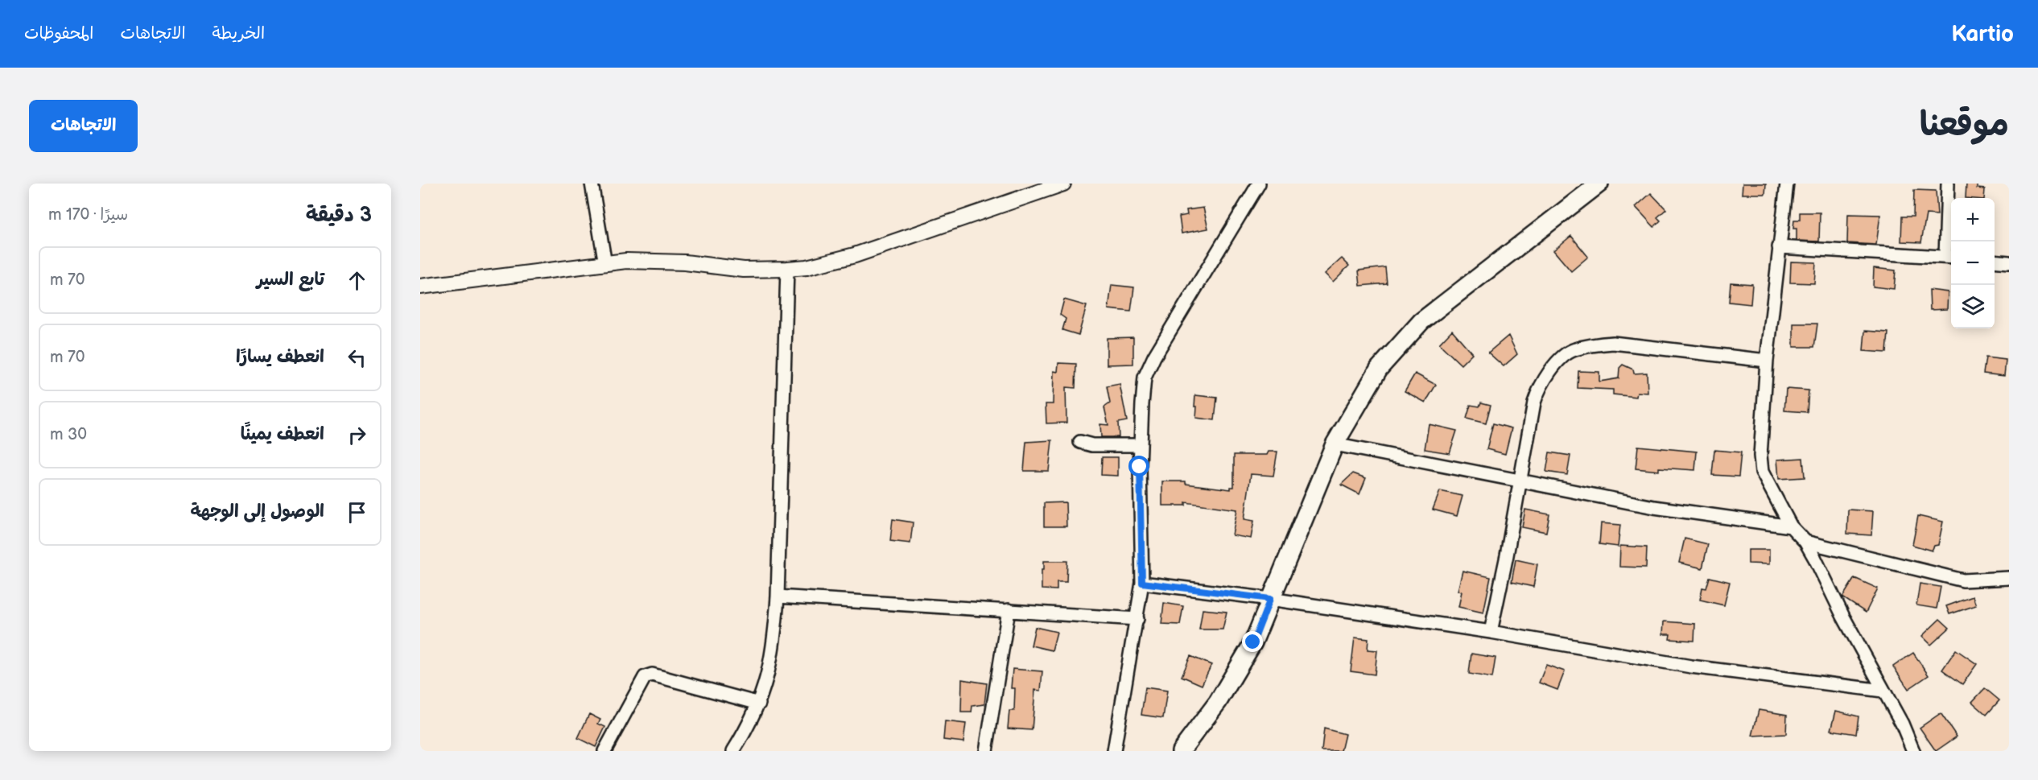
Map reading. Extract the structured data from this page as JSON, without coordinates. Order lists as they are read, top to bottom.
{
  "page": {
    "header": "Kartio",
    "nav": ["الخريطة", "الاتجاهات", "المحفوظات"],
    "title": "موقعنا",
    "buttons": "الاتجاهات",
    "heading": ["3 دقيقة", "سيرًا · 170 m"],
    "map_buttons": ["+", "−"],
    "list": [
      ["تابع السير", "70 m"],
      ["انعطف يسارًا", "70 m"],
      ["انعطف يمينًا", "30 m"],
      "الوصول إلى الوجهة"
    ]
  }
}
